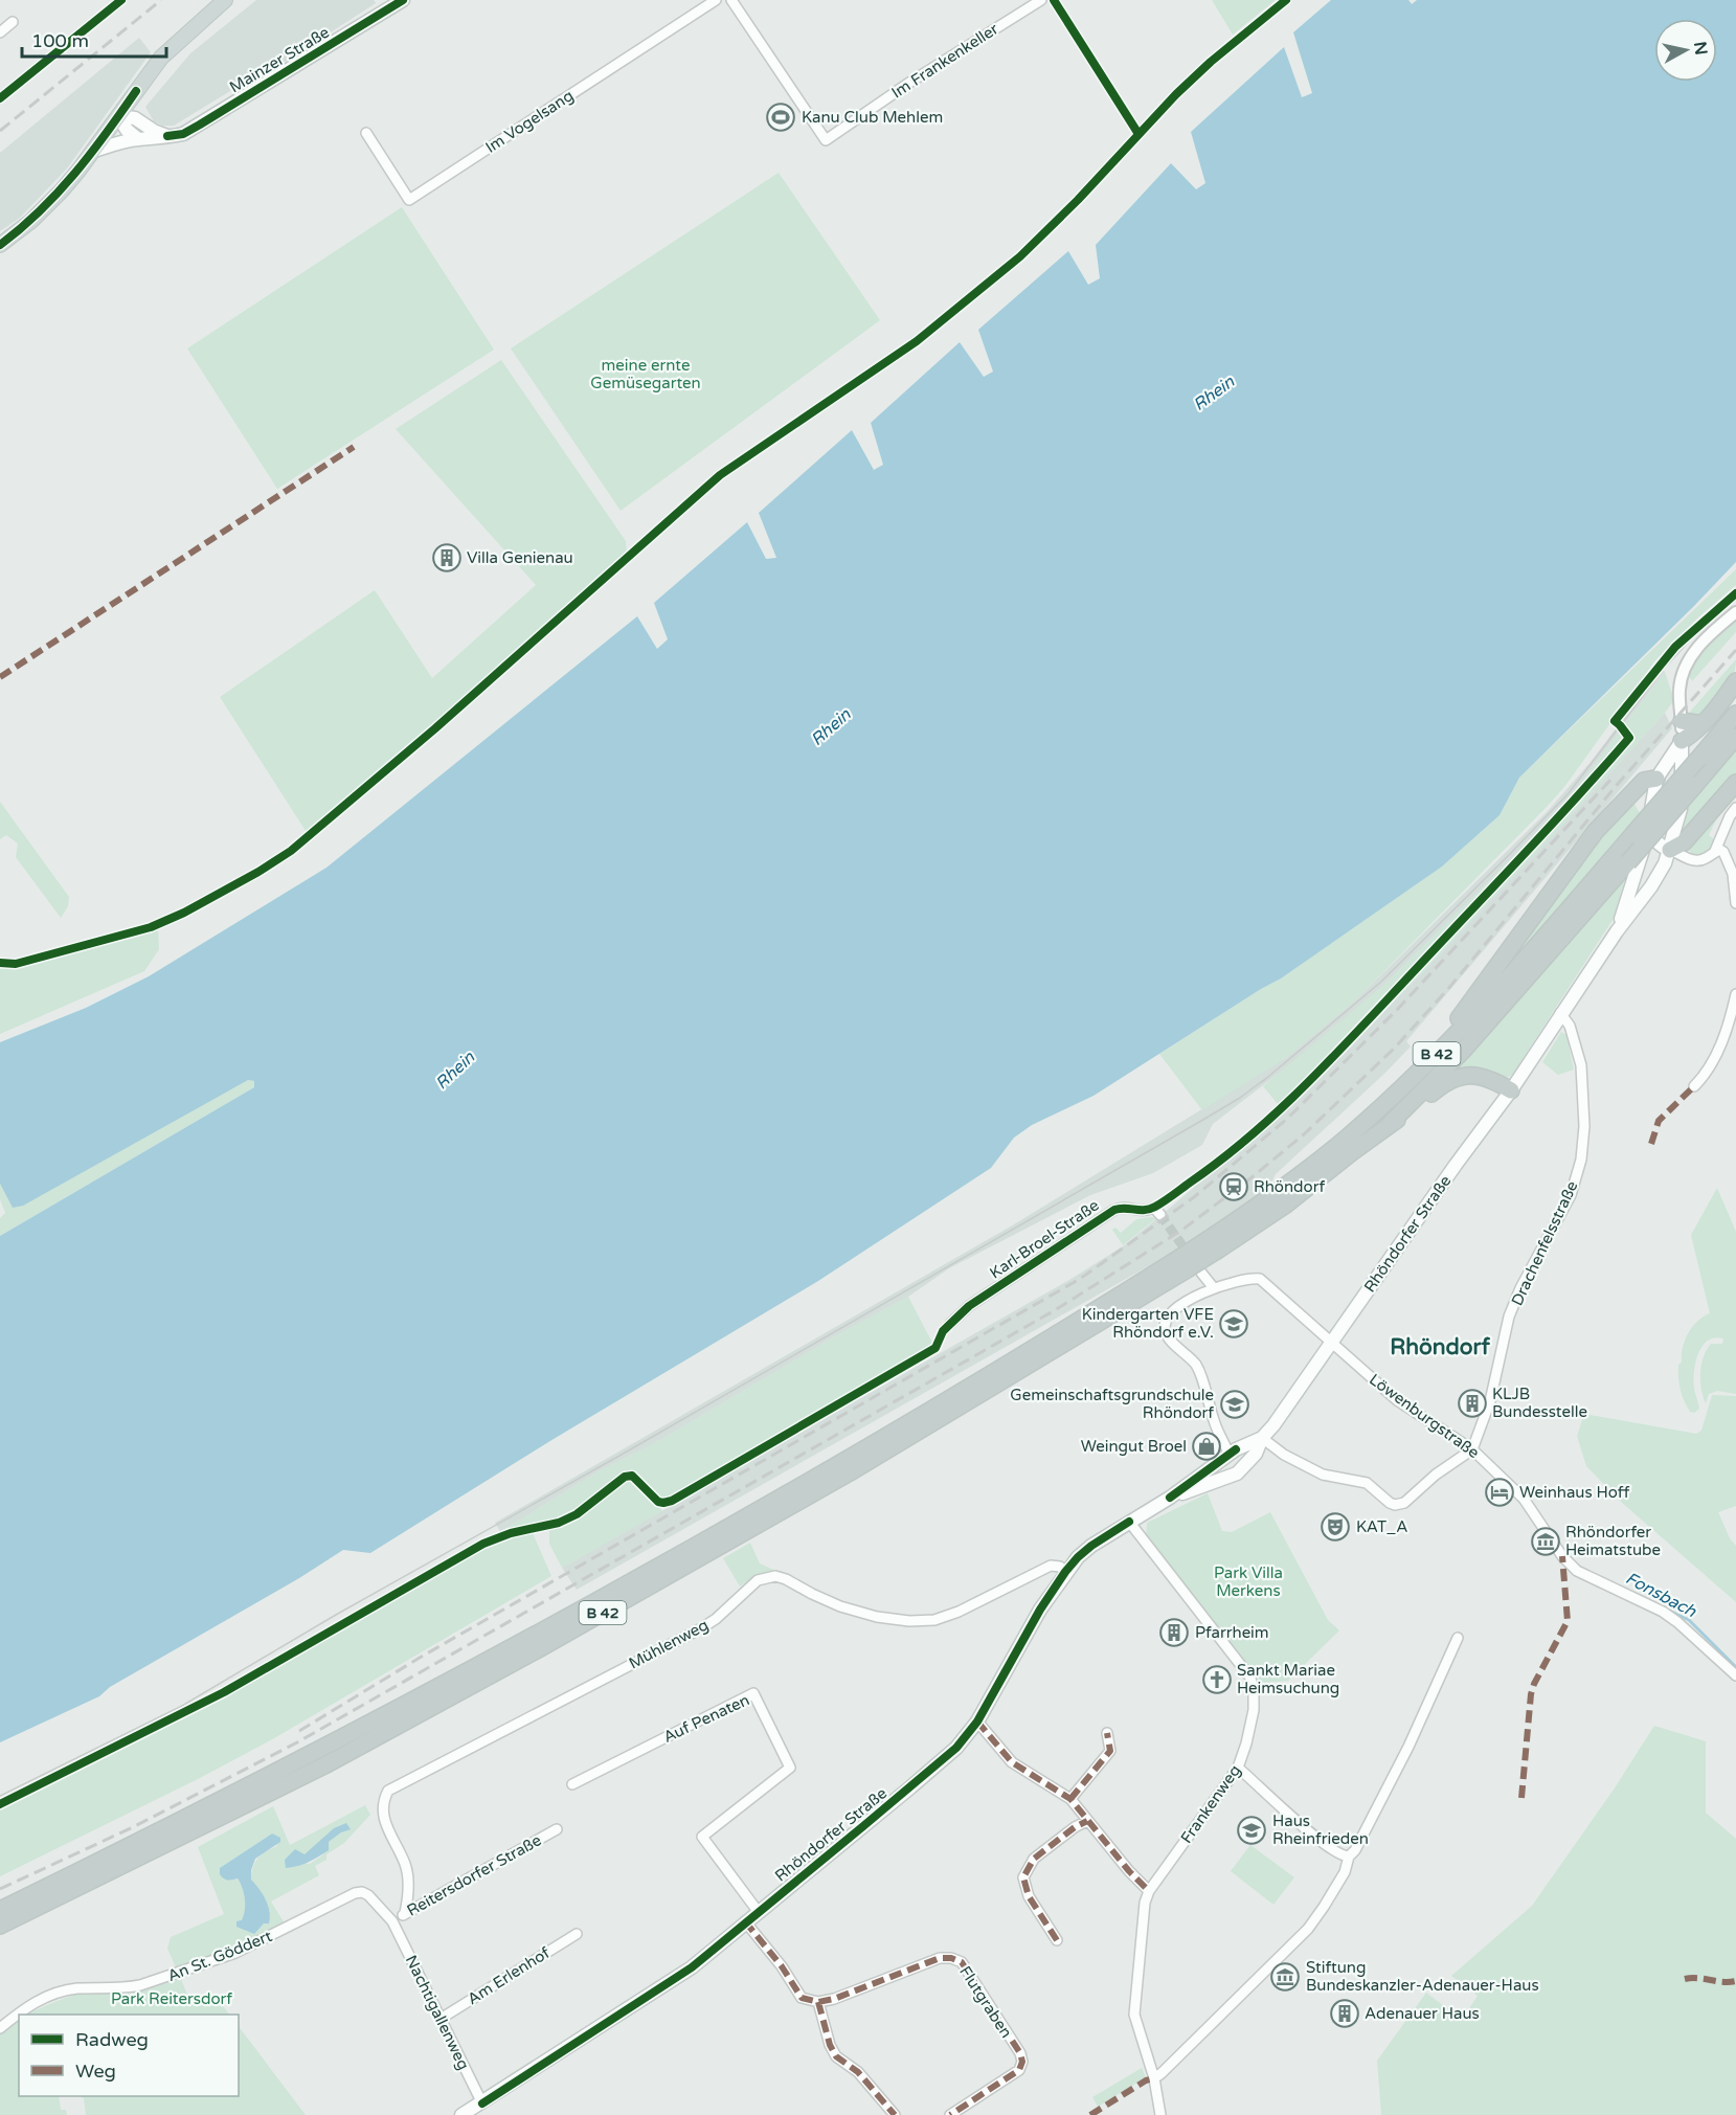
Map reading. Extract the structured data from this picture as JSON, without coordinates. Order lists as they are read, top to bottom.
{
  "streets": {
    "highway": ["B 42"],
    "main road": ["Mainzer Straße", "Rhöndorfer Straße"],
    "street": [
      "Im Frankenkeller",
      "Im Vogelsang",
      "Karl-Broel-Straße",
      "Drachenfelsstraße",
      "Löwenburgstraße",
      "Mühlenweg",
      "Auf Penaten",
      "Frankenweg",
      "Reitersdorfer Straße",
      "An St. Göddert",
      "Am Erlenhof",
      "Flutgraben",
      "Nachtigallenweg"
    ]
  },
  "crossings": [
    ["B 42", "Rhöndorfer Straße"],
    ["Rhöndorfer Straße", "Drachenfelsstraße"],
    ["Rhöndorfer Straße", "Löwenburgstraße"],
    ["Rhöndorfer Straße", "Mühlenweg"],
    ["Rhöndorfer Straße", "Auf Penaten"],
    ["Rhöndorfer Straße", "Frankenweg"],
    ["Rhöndorfer Straße", "Nachtigallenweg"],
    ["Drachenfelsstraße", "Löwenburgstraße"],
    ["Mühlenweg", "Reitersdorfer Straße"],
    ["Reitersdorfer Straße", "An St. Göddert"],
    ["Reitersdorfer Straße", "Nachtigallenweg"],
    ["An St. Göddert", "Nachtigallenweg"],
    ["Am Erlenhof", "Nachtigallenweg"]
  ],
  "districts": ["Rhöndorf"],
  "water": ["Rhein", "Fonsbach"],
  "parks": ["meine ernte Gemüsegarten", "Park Villa Merkens", "Park Reitersdorf"],
  "places": {
    "sports": ["Kanu Club Mehlem"],
    "building": [
      "Villa Genienau",
      "KLJB Bundesstelle",
      "Pfarrheim",
      "Adenauer Haus"
    ],
    "station": ["Rhöndorf"],
    "school or university": ["Kindergarten VFE Rhöndorf e.V.", "Gemeinschaftsgrundschule Rhöndorf", "Haus Rheinfrieden"],
    "shop": ["Weingut Broel"],
    "hotel": ["Weinhaus Hoff"],
    "theatre": ["KAT_A"],
    "museum": ["Rhöndorfer Heimatstube", "Stiftung Bundeskanzler-Adenauer-Haus"],
    "church": ["Sankt Mariae Heimsuchung"]
  },
  "legend": ["Radweg", "Weg"],
  "scale_bar": "100 m",
  "north": "right"
}
